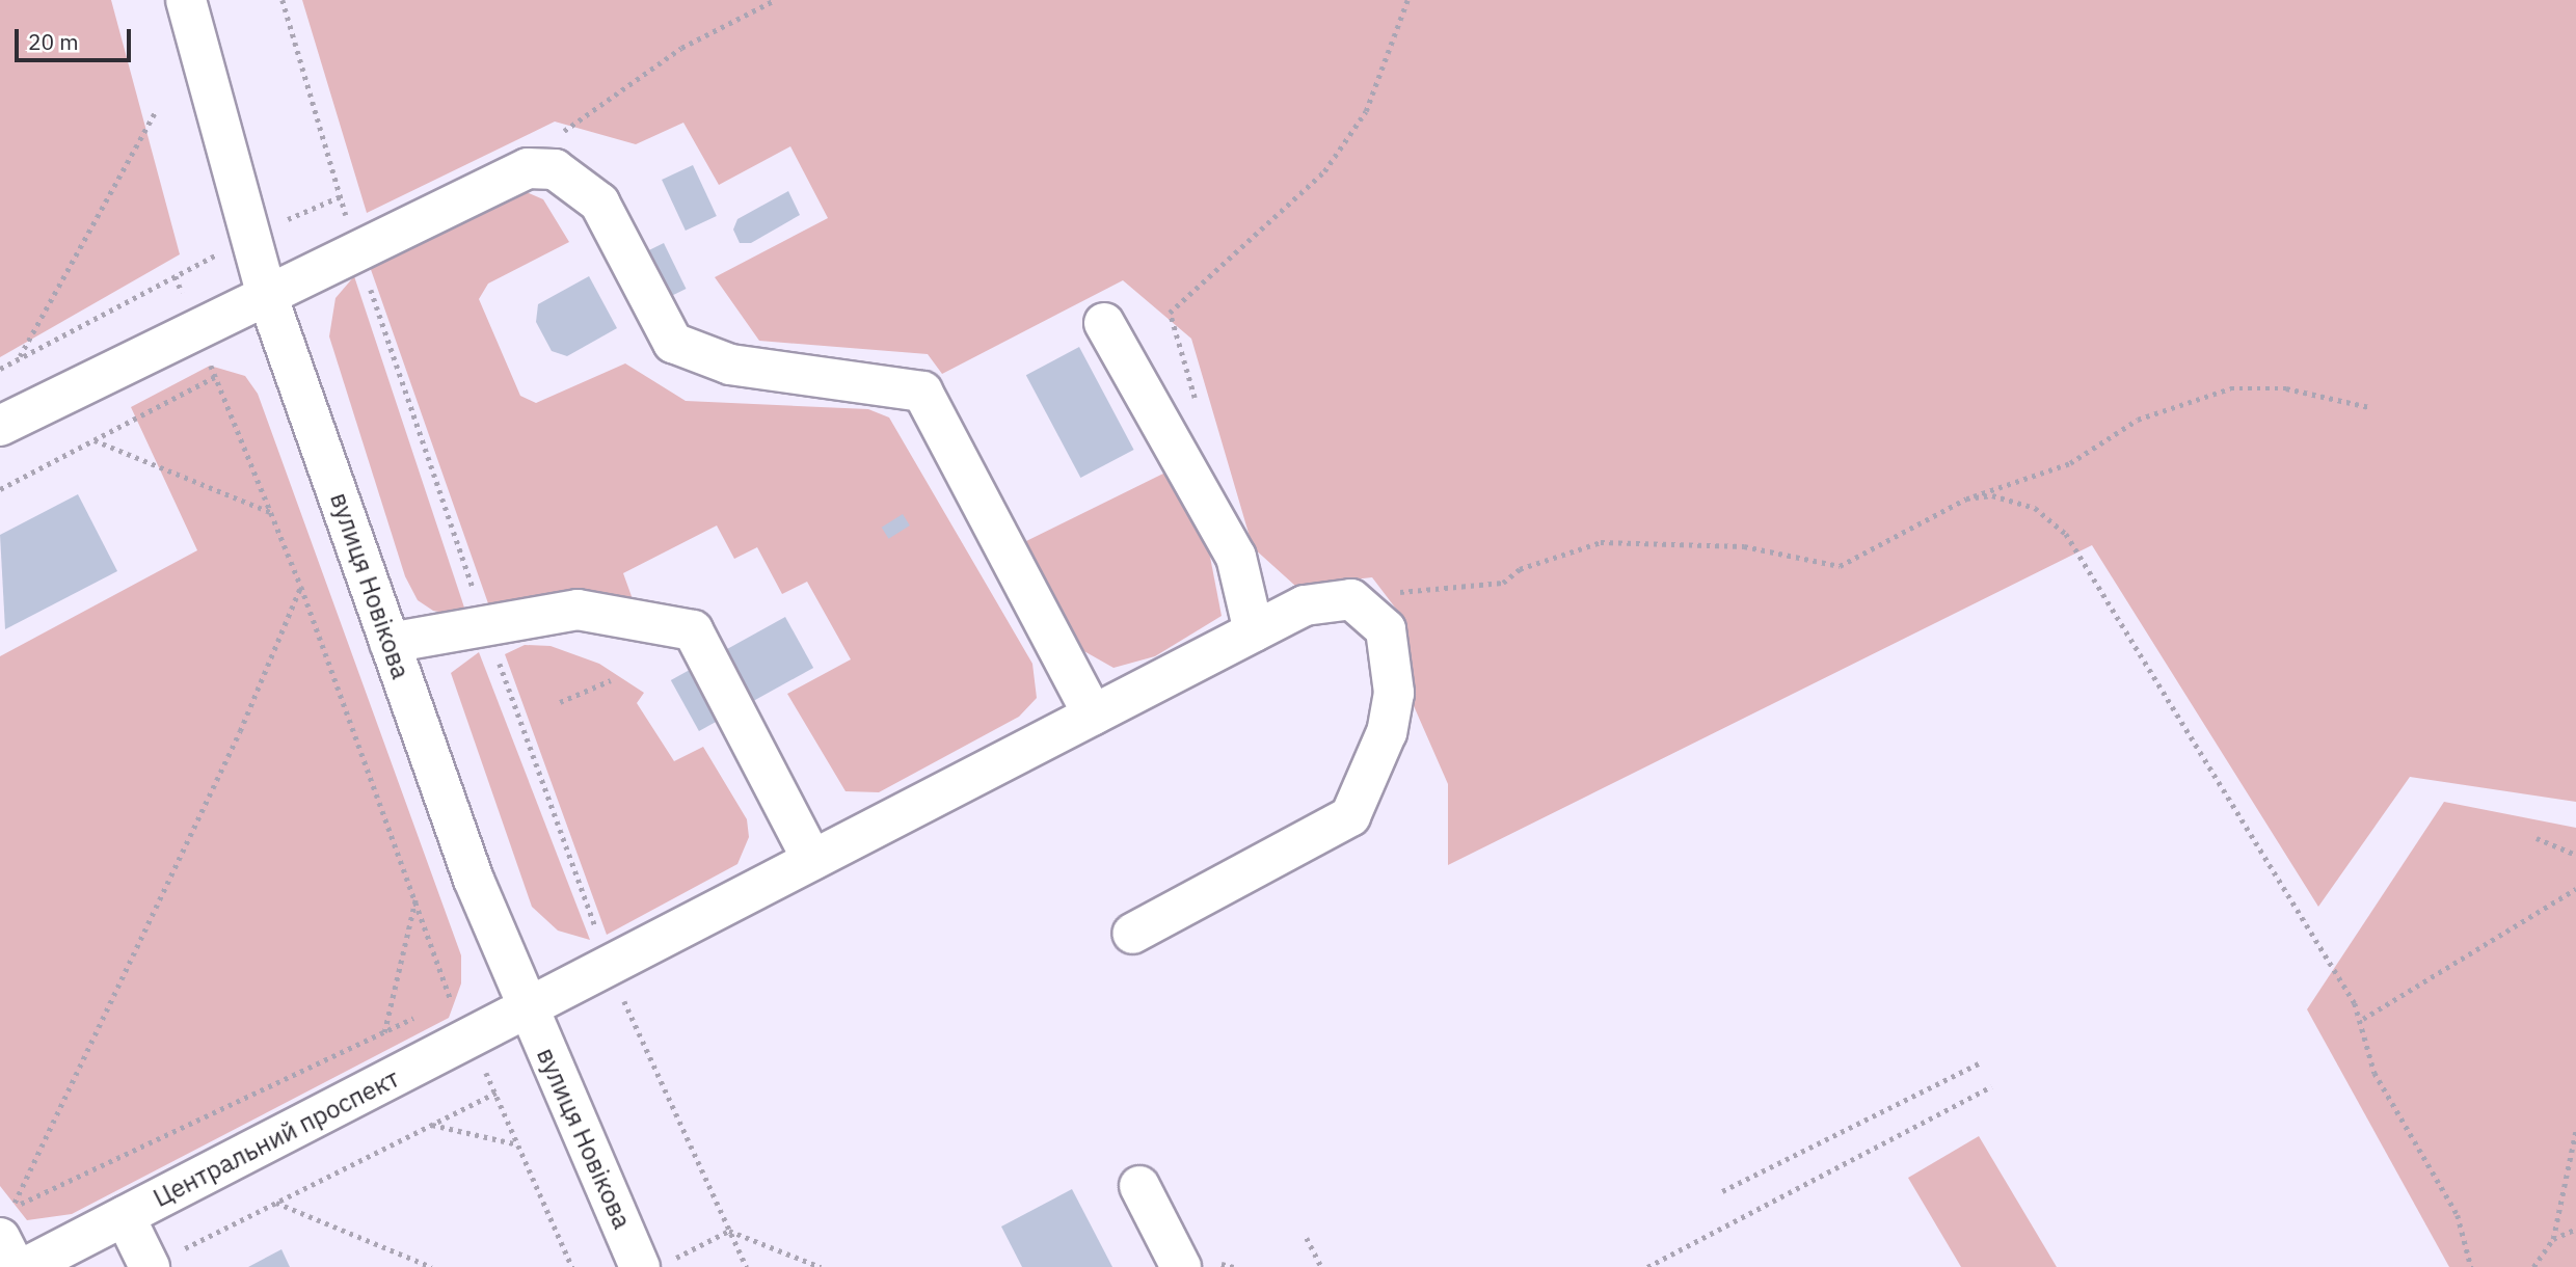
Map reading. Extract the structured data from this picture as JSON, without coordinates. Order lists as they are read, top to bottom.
{
  "streets": {
    "main road": ["вулиця Новікова", "Центральний проспект"]
  },
  "crossings": [
    ["вулиця Новікова", "Центральний проспект"]
  ],
  "scale_bar": "20 m"
}
